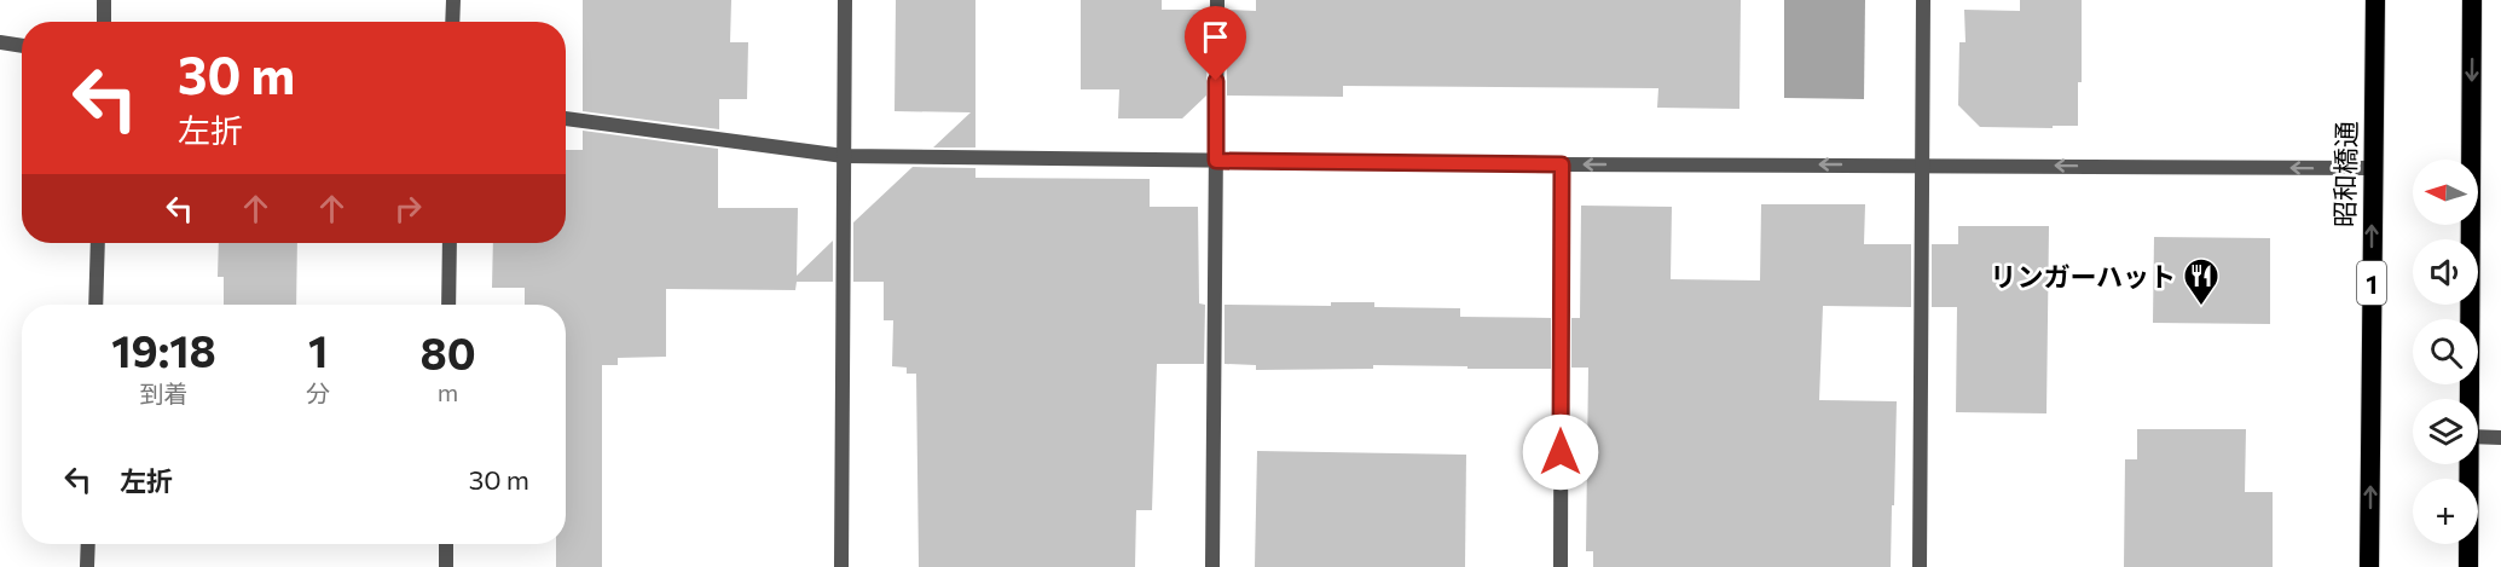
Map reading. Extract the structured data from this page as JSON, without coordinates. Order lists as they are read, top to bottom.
{
  "streets": {
    "highway": ["昭和橋通", "1"]
  },
  "places": {
    "restaurant": ["リンガーハット"]
  },
  "north": "left",
  "page": {
    "turn": ["30 m", "左折"],
    "map_buttons": "+",
    "eta": [
      "19:18",
      "到着",
      "1",
      "分",
      "80",
      "m"
    ],
    "list": [
      {
        "name": "左折",
        "value": "30 m"
      }
    ]
  }
}
